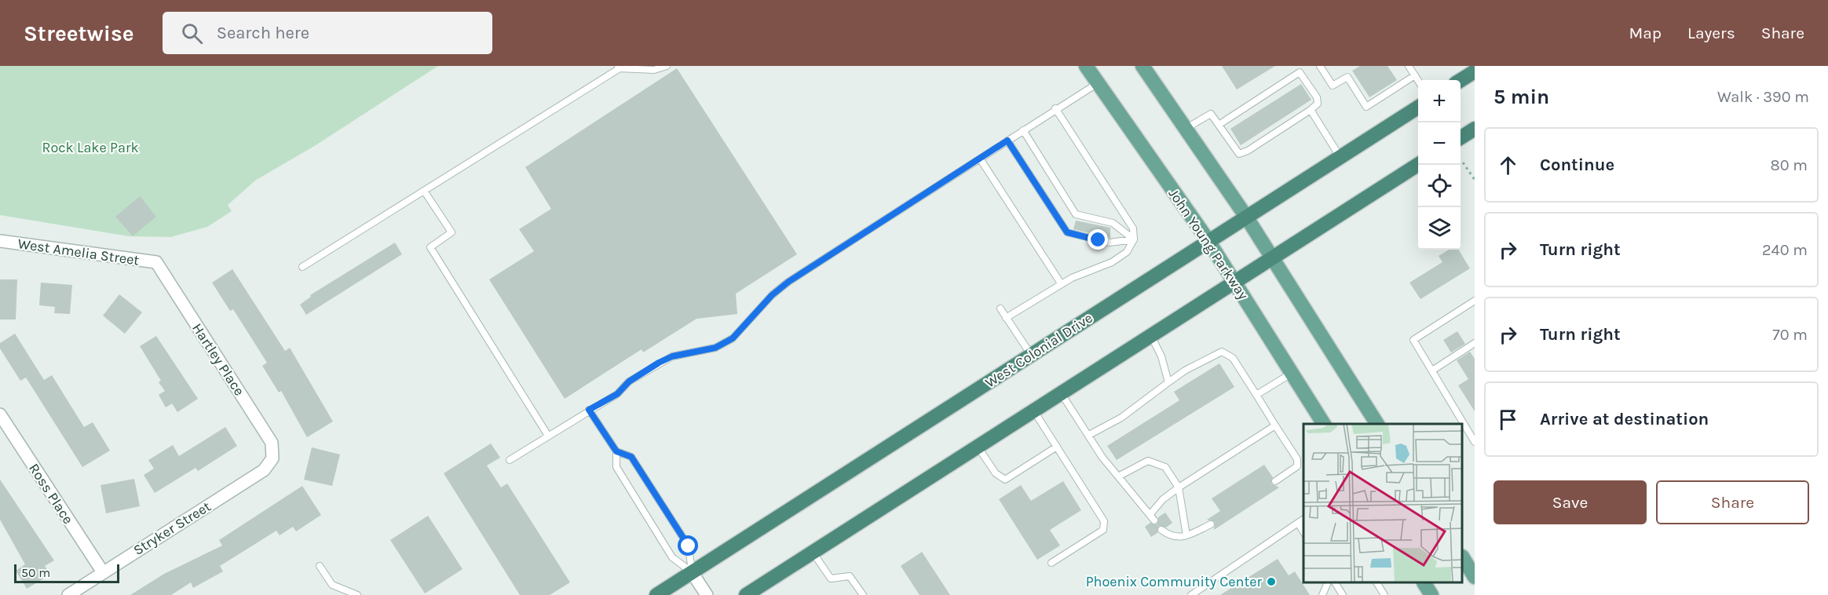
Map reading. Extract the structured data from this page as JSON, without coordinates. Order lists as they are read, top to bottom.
{
  "streets": {
    "highway": ["West Colonial Drive"],
    "main road": ["John Young Parkway"],
    "street": [
      "West Amelia Street",
      "Hartley Place",
      "Ross Place",
      "Stryker Street"
    ]
  },
  "crossings": [
    ["John Young Parkway", "West Colonial Drive"],
    ["West Amelia Street", "Hartley Place"],
    ["Hartley Place", "Stryker Street"],
    ["Ross Place", "Stryker Street"]
  ],
  "parks": ["Rock Lake Park"],
  "places": ["Phoenix Community Center"],
  "scale_bar": "50 m",
  "page": {
    "header": "Streetwise",
    "search": "Search here",
    "nav": ["Map", "Layers", "Share"],
    "heading": ["5 min", "Walk · 390 m"],
    "map_buttons": ["+", "−"],
    "list": [
      ["Continue", "80 m"],
      ["Turn right", "240 m"],
      ["Turn right", "70 m"],
      "Arrive at destination"
    ],
    "buttons": ["Save", "Share"],
    "scale": "50 m"
  }
}
